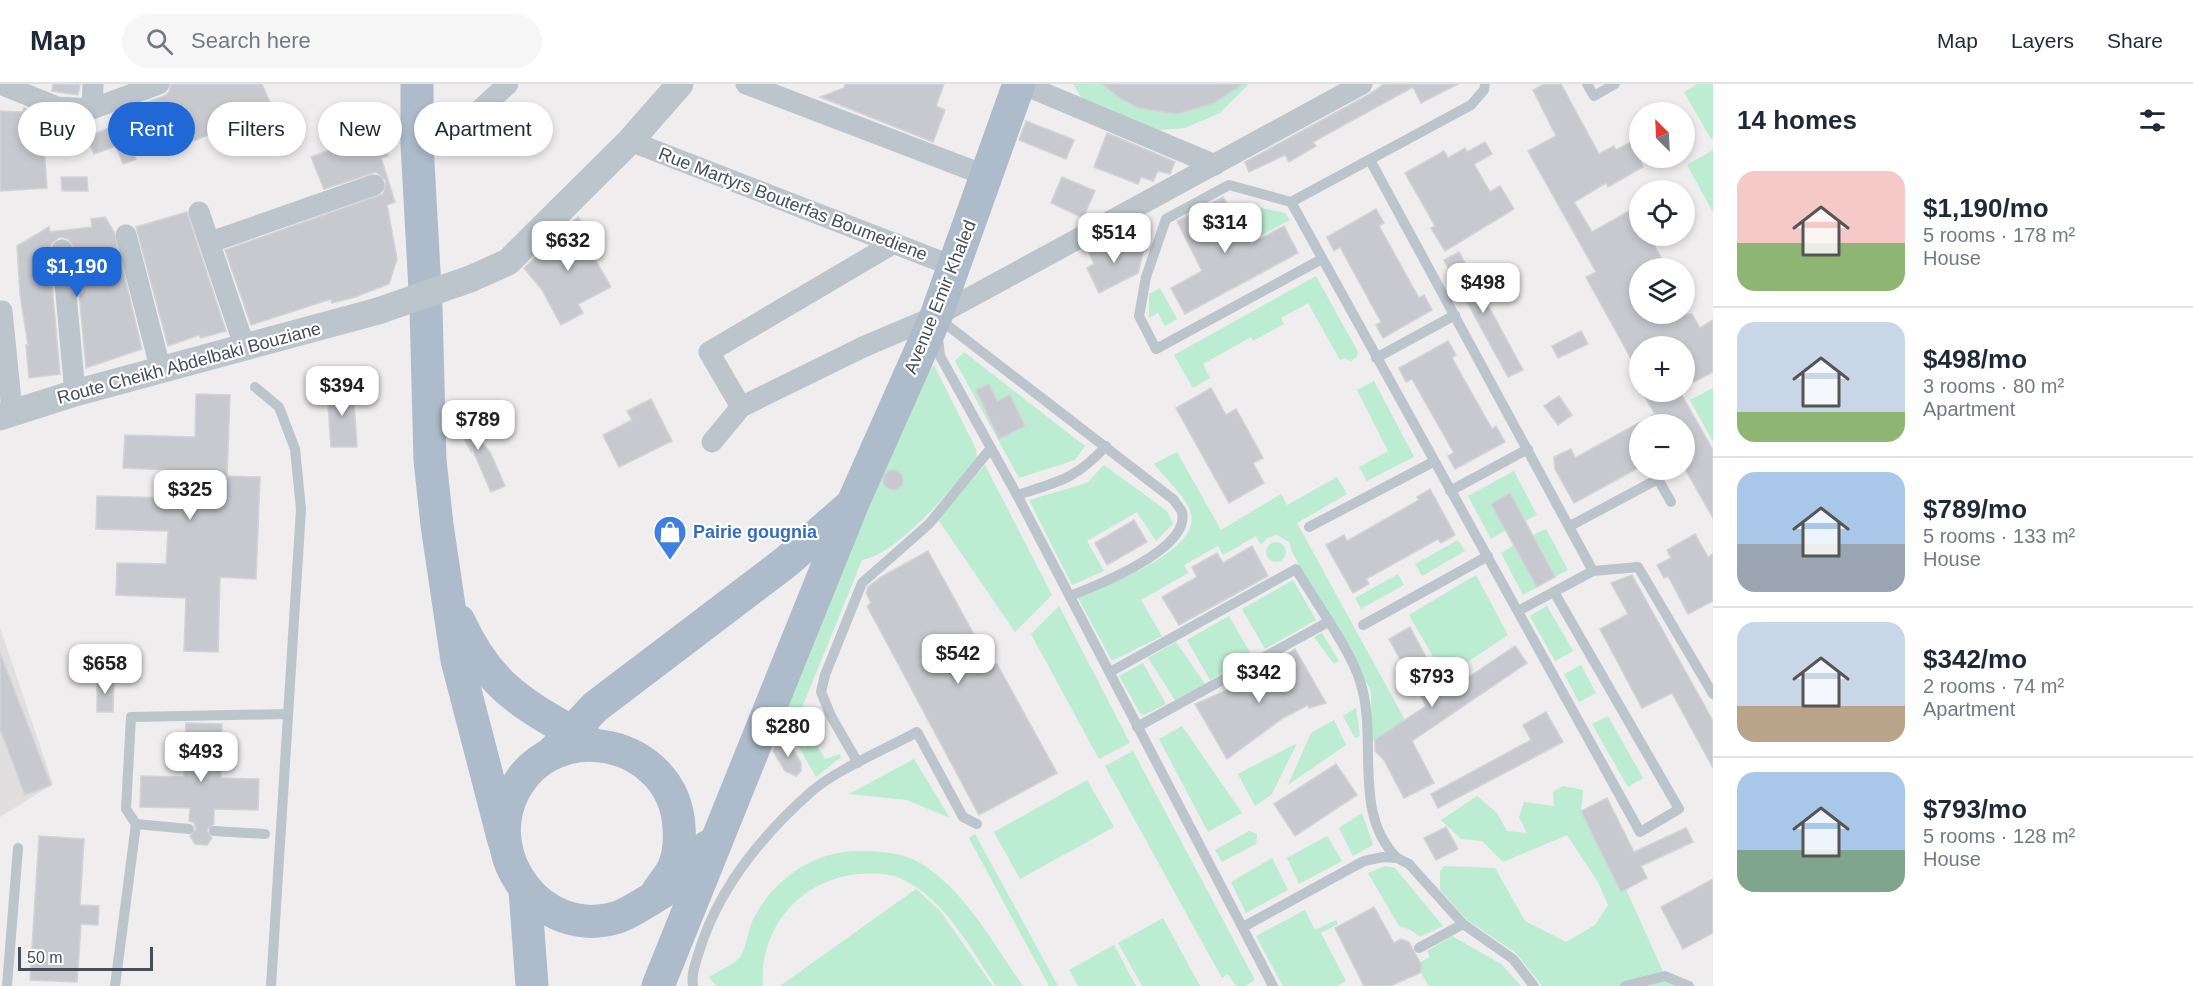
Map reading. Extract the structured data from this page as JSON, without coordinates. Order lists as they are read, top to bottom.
{
  "streets": {
    "main road": ["Avenue Emir Khaled"],
    "street": ["Rue Martyrs Bouterfas Boumediene", "Route Cheikh Abdelbaki Bouziane"]
  },
  "crossings": [
    ["Rue Martyrs Bouterfas Boumediene", "Avenue Emir Khaled"],
    ["Rue Martyrs Bouterfas Boumediene", "Route Cheikh Abdelbaki Bouziane"]
  ],
  "places": {
    "shop": ["Pairie gougnia"]
  },
  "scale_bar": "50 m",
  "north": "top left",
  "page": {
    "header": "Map",
    "search": "Search here",
    "nav": ["Map", "Layers", "Share"],
    "heading": "14 homes",
    "map_buttons": ["+", "−"],
    "chip": [
      "Buy",
      "Rent",
      "Filters",
      "New",
      "Apartment"
    ],
    "list": [
      {
        "name": "$1,190/mo",
        "note": "5 rooms · 178 m² · House"
      },
      {
        "name": "$498/mo",
        "note": "3 rooms · 80 m² · Apartment"
      },
      {
        "name": "$789/mo",
        "note": "5 rooms · 133 m² · House"
      },
      {
        "name": "$342/mo",
        "note": "2 rooms · 74 m² · Apartment"
      },
      {
        "name": "$793/mo",
        "note": "5 rooms · 128 m² · House"
      }
    ],
    "price": [
      "$314",
      "$514",
      "$632",
      "$1,190",
      "$498",
      "$394",
      "$789",
      "$325",
      "$542",
      "$658",
      "$342",
      "$793",
      "$280",
      "$493"
    ],
    "scale": "50 m"
  }
}
